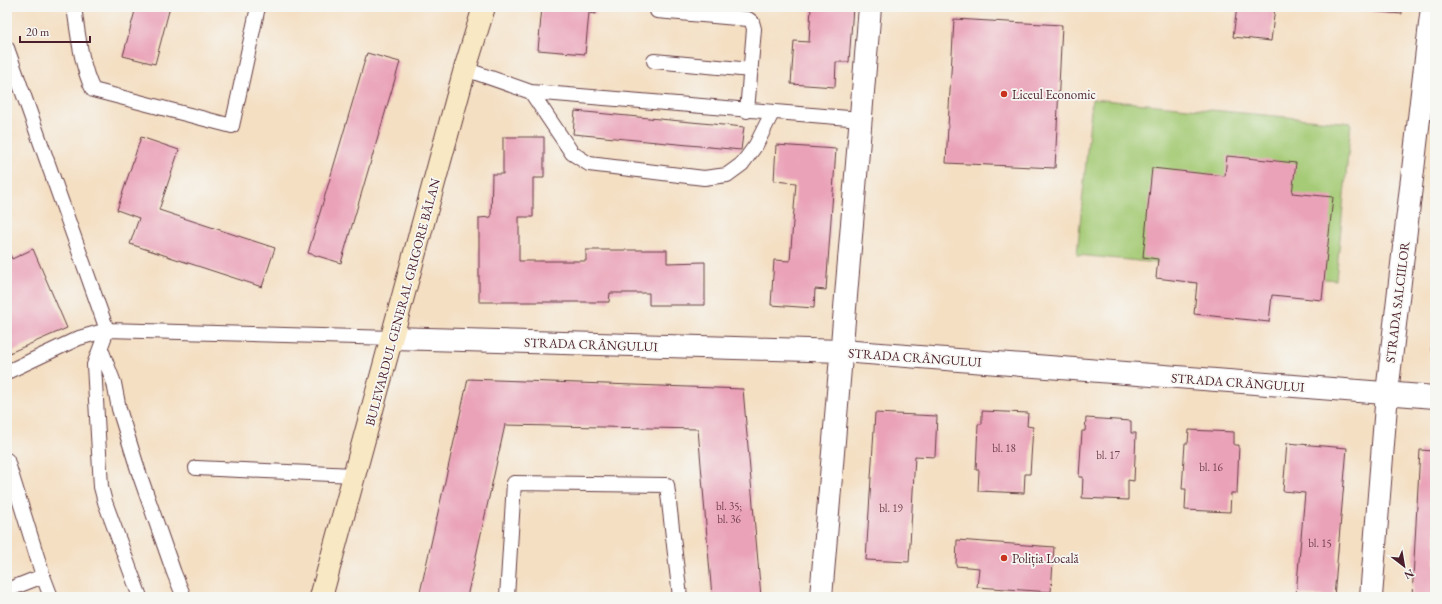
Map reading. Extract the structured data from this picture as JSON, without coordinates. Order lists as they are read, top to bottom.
{
  "streets": {
    "main road": ["BULEVARDUL GENERAL GRIGORE BĂLAN"],
    "street": ["STRADA SALCIILOR", "STRADA CRÂNGULUI"]
  },
  "crossings": [
    ["BULEVARDUL GENERAL GRIGORE BĂLAN", "STRADA CRÂNGULUI"],
    ["STRADA SALCIILOR", "STRADA CRÂNGULUI"]
  ],
  "places": ["Liceul Economic", "Poliția Locală"],
  "house_numbers": [
    "bl. 18",
    "bl. 17",
    "bl. 16",
    "bl. 35; bl. 36",
    "bl. 19",
    "bl. 15"
  ],
  "scale_bar": "20 m",
  "north": "bottom right"
}
